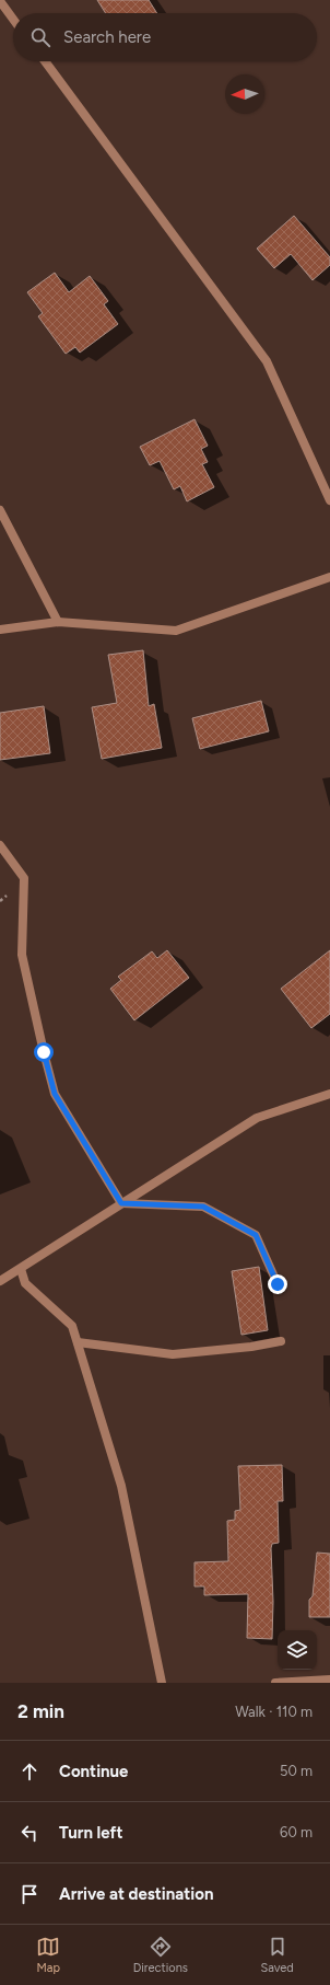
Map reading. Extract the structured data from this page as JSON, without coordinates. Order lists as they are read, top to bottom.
{
  "north": "left",
  "page": {
    "search": "Search here",
    "heading": ["2 min", "Walk · 110 m"],
    "list": [
      ["Continue", "50 m"],
      ["Turn left", "60 m"],
      "Arrive at destination"
    ],
    "nav": ["Map", "Directions", "Saved"]
  }
}
